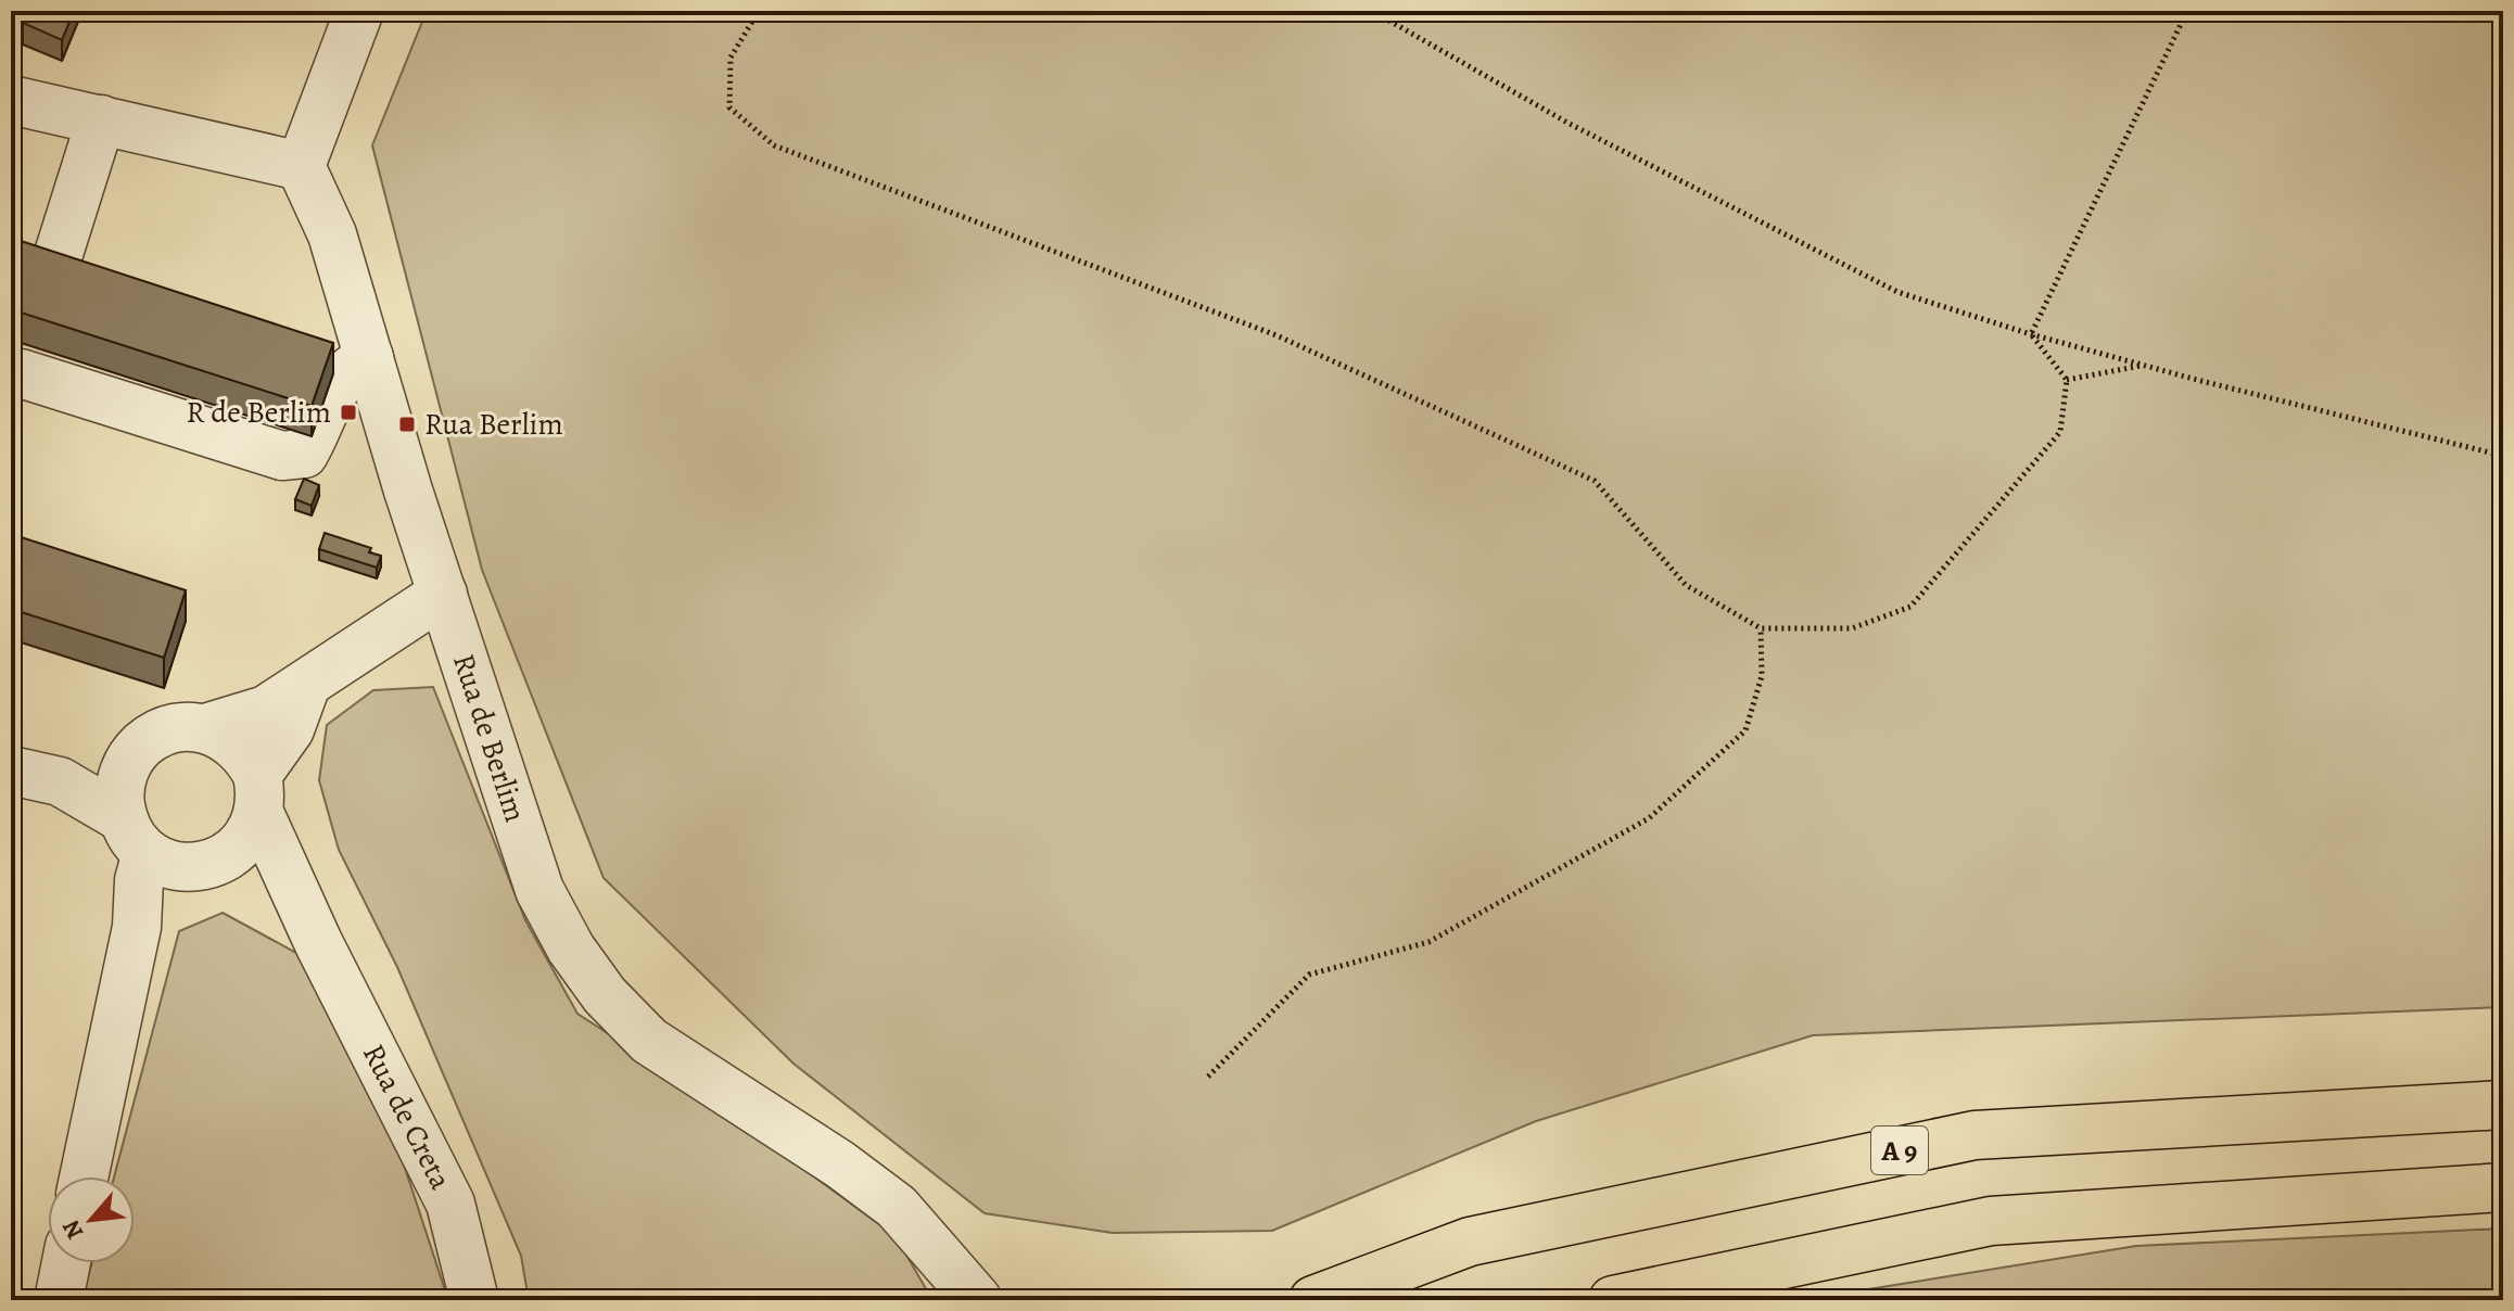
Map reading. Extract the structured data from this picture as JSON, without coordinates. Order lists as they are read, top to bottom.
{
  "streets": {
    "highway": ["A 9"],
    "street": ["Rua de Berlim", "Rua de Creta"]
  },
  "places": {
    "transit": ["R de Berlim", "Rua Berlim"]
  },
  "north": "bottom left"
}
